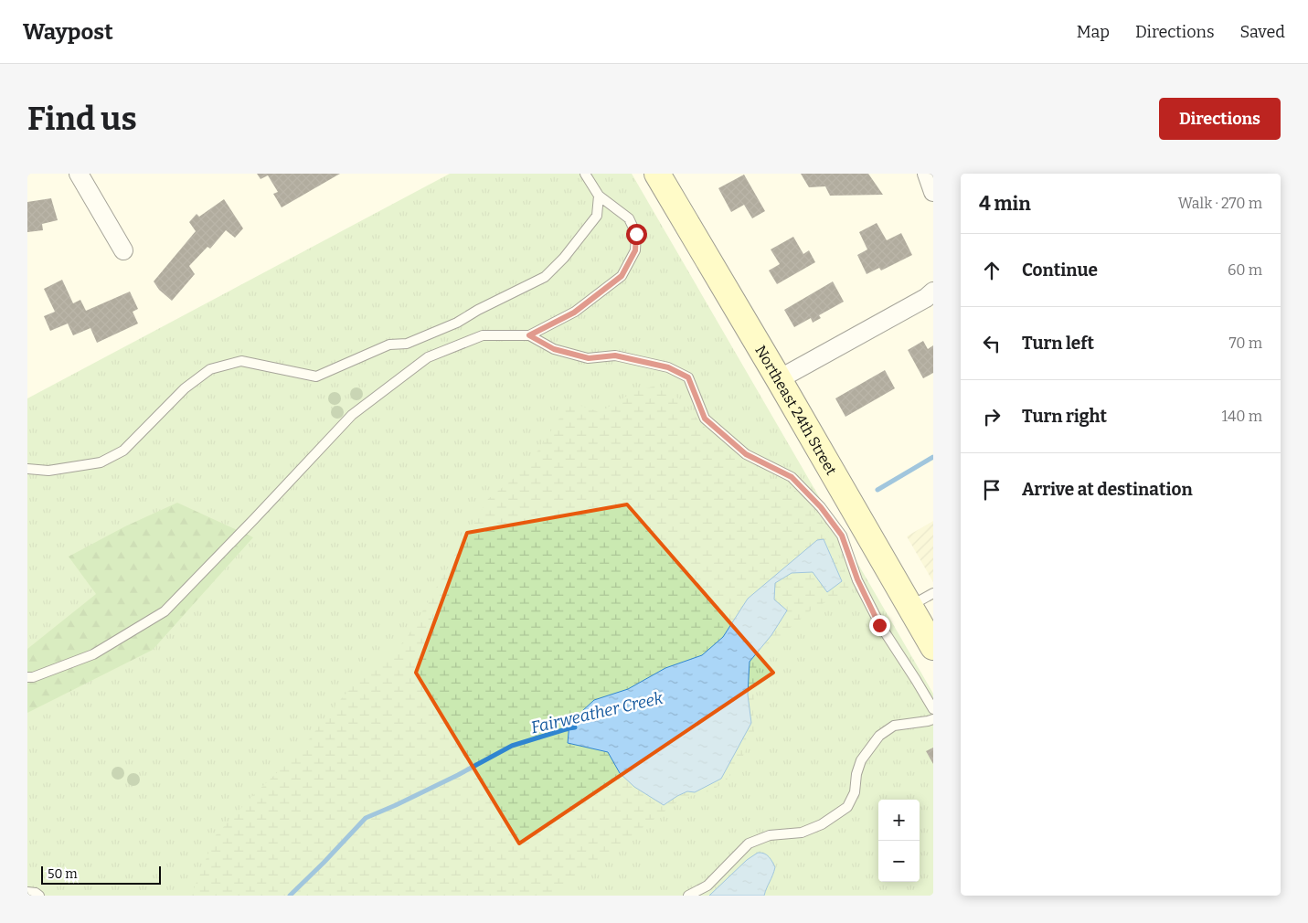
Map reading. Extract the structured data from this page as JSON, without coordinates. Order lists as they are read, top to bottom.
{
  "streets": {
    "main road": ["Northeast 24th Street"]
  },
  "water": ["Fairweather Creek"],
  "scale_bar": "50 m",
  "page": {
    "header": "Waypost",
    "nav": ["Map", "Directions", "Saved"],
    "buttons": "Directions",
    "title": "Find us",
    "heading": ["4 min", "Walk · 270 m"],
    "list": [
      ["Continue", "60 m"],
      ["Turn left", "70 m"],
      ["Turn right", "140 m"],
      "Arrive at destination"
    ],
    "map_buttons": ["+", "−"],
    "scale": "50 m"
  }
}
